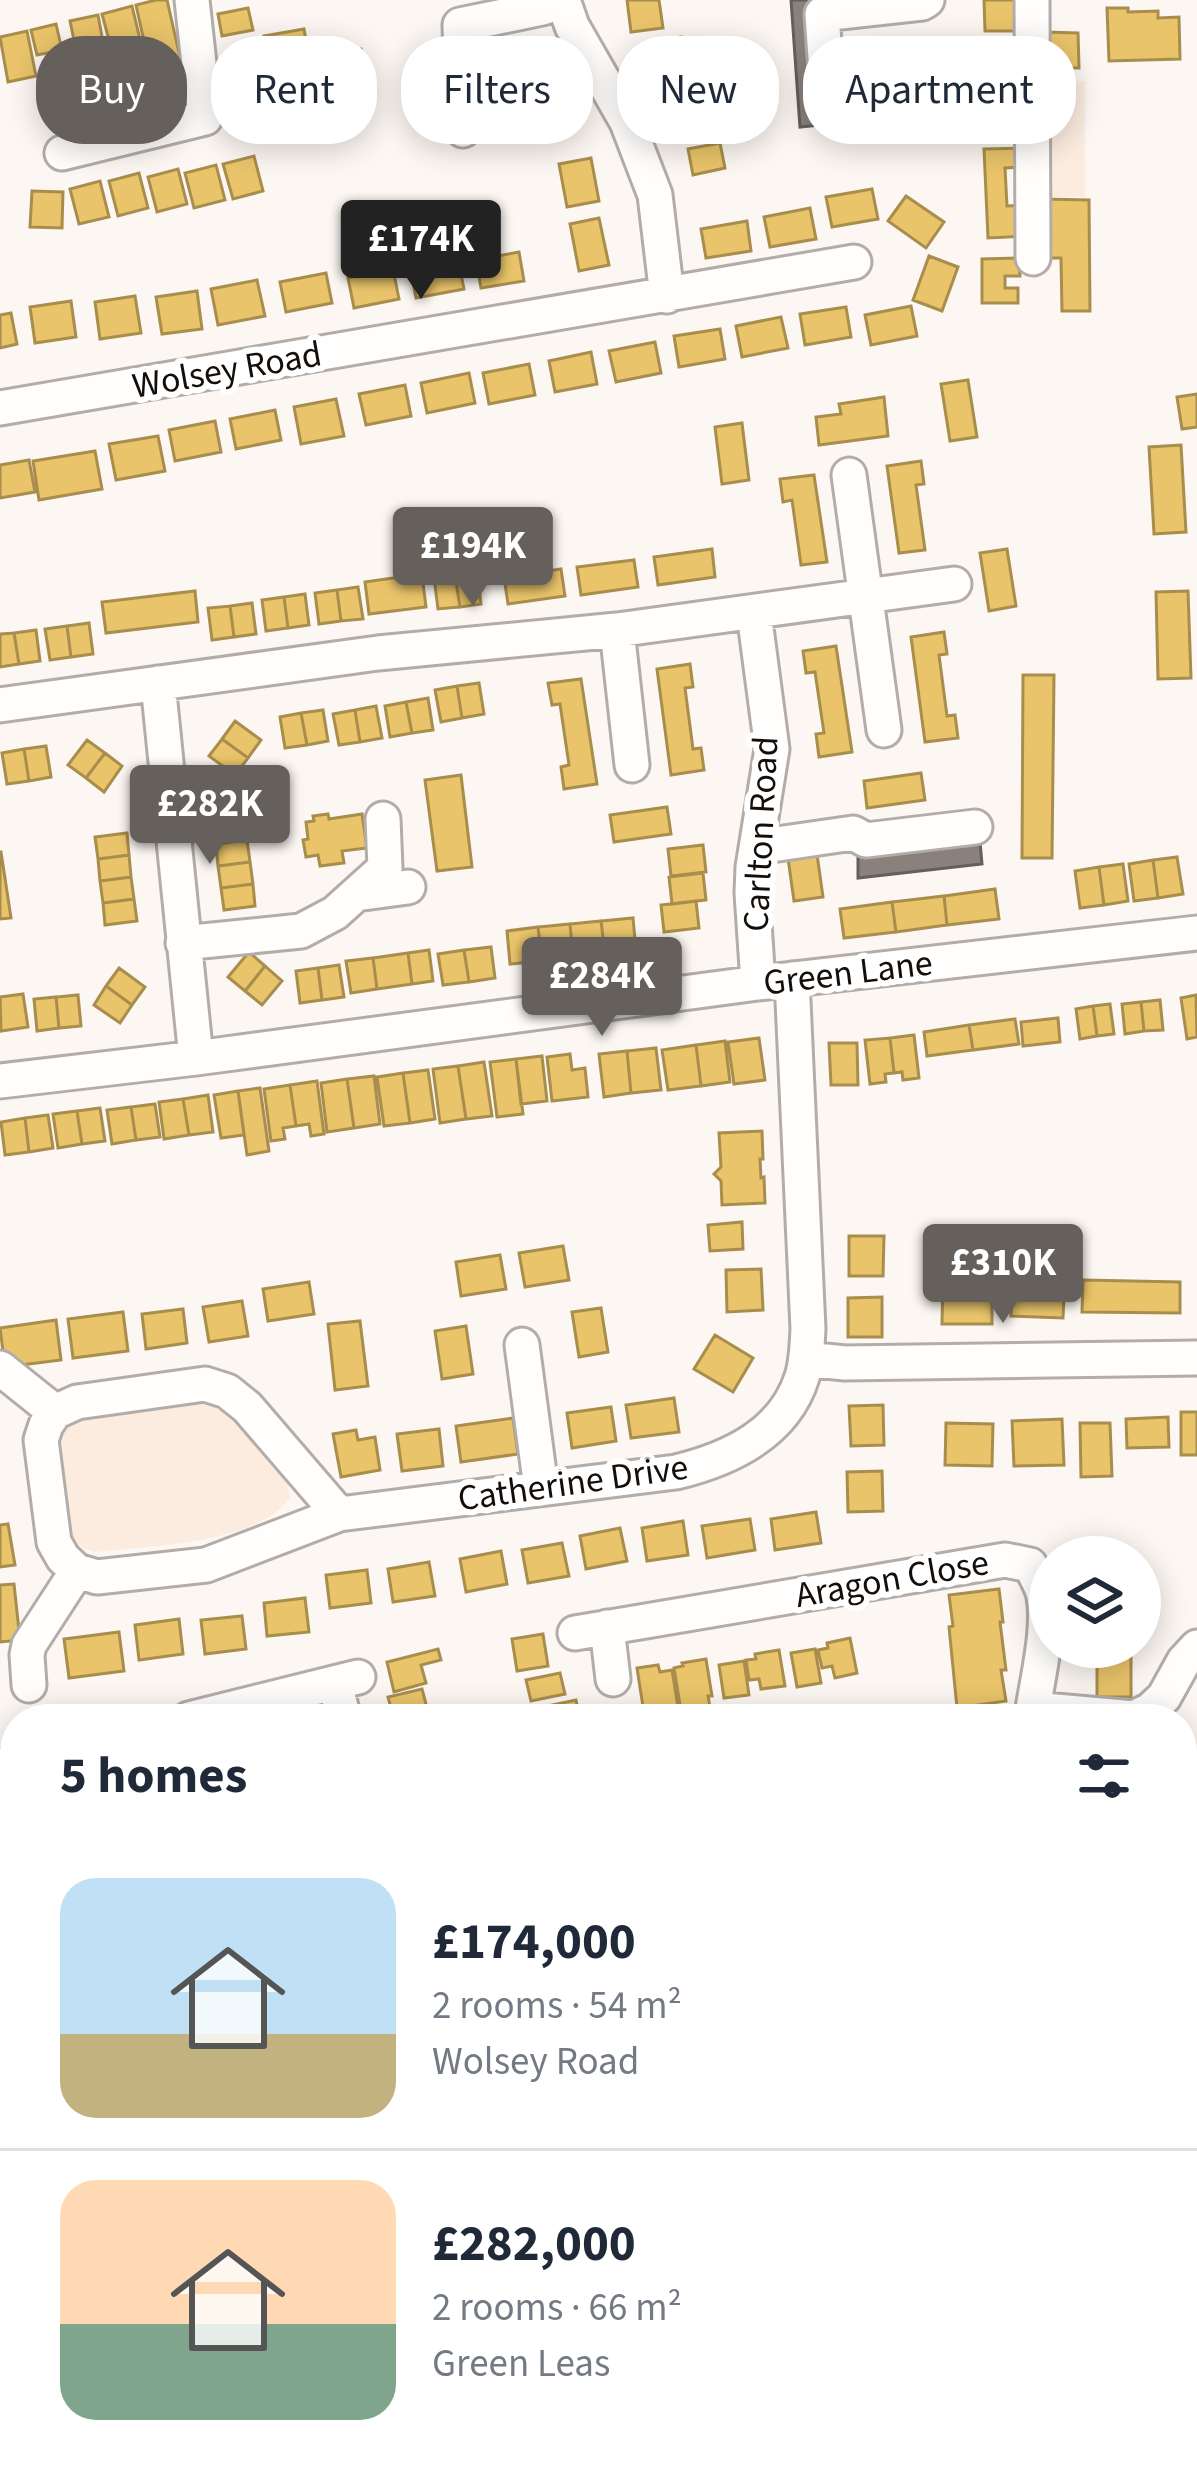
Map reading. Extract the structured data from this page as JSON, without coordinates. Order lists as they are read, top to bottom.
{
  "streets": {
    "street": [
      "Wolsey Road",
      "Carlton Road",
      "Green Lane",
      "Catherine Drive",
      "Aragon Close"
    ]
  },
  "crossings": [
    ["Carlton Road", "Green Lane"],
    ["Carlton Road", "Catherine Drive"],
    ["Green Lane", "Catherine Drive"]
  ],
  "page": {
    "chip": [
      "Buy",
      "Rent",
      "Filters",
      "New",
      "Apartment"
    ],
    "price": [
      "£174K",
      "£194K",
      "£282K",
      "£284K",
      "£310K"
    ],
    "heading": "5 homes",
    "list": [
      {
        "name": "£174,000",
        "note": "2 rooms · 54 m² · Wolsey Road"
      },
      {
        "name": "£282,000",
        "note": "2 rooms · 66 m² · Green Leas"
      }
    ]
  }
}
